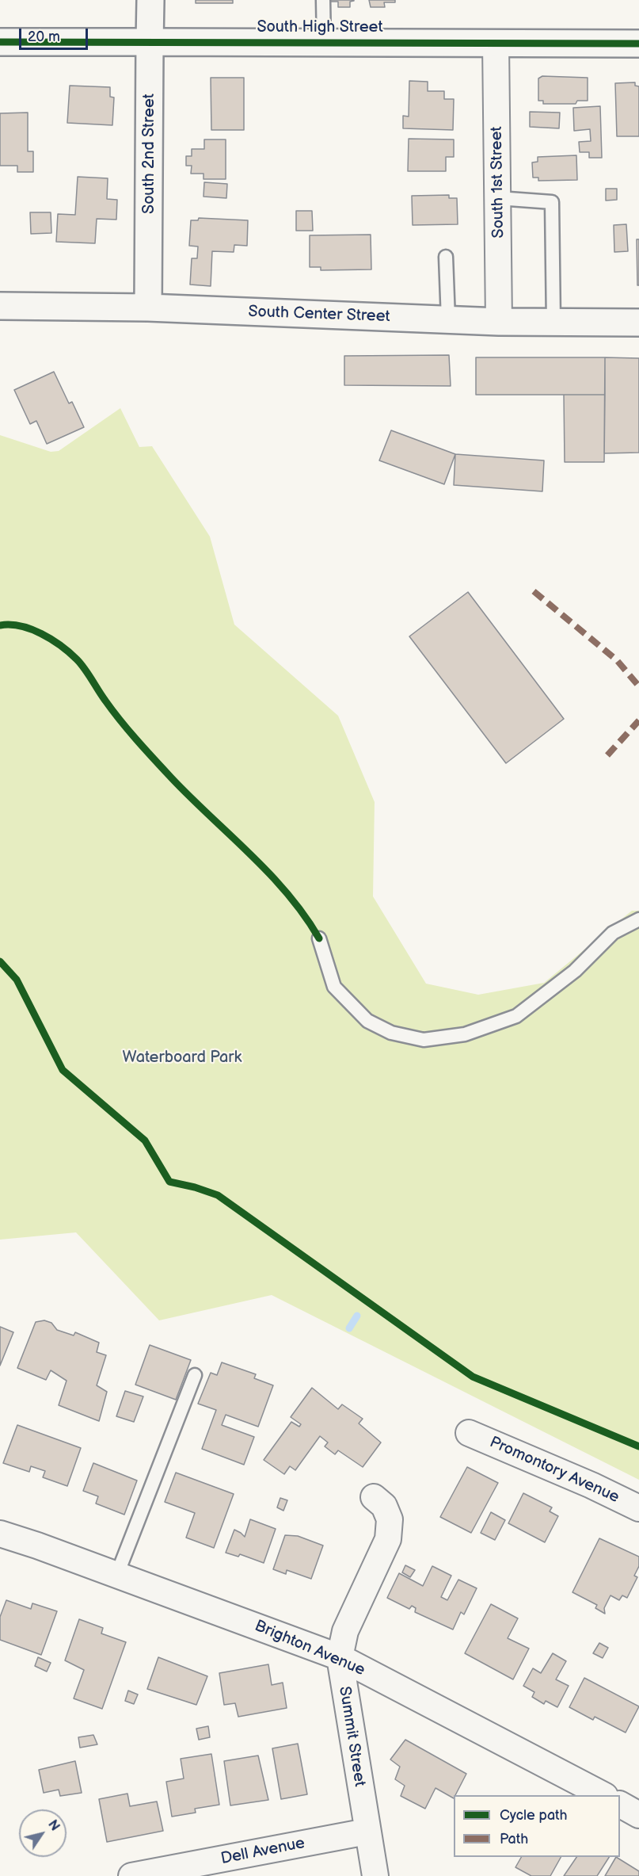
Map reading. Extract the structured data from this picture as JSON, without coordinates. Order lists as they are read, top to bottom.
{
  "streets": {
    "street": [
      "South High Street",
      "South 2nd Street",
      "South 1st Street",
      "South Center Street",
      "Promontory Avenue",
      "Brighton Avenue",
      "Summit Street",
      "Dell Avenue"
    ]
  },
  "crossings": [
    ["South High Street", "South 2nd Street"],
    ["South High Street", "South 1st Street"],
    ["South 2nd Street", "South Center Street"],
    ["South 1st Street", "South Center Street"],
    ["Brighton Avenue", "Summit Street"],
    ["Summit Street", "Dell Avenue"]
  ],
  "parks": ["Waterboard Park"],
  "legend": ["Cycle path", "Path"],
  "scale_bar": "20 m",
  "north": "top right"
}
